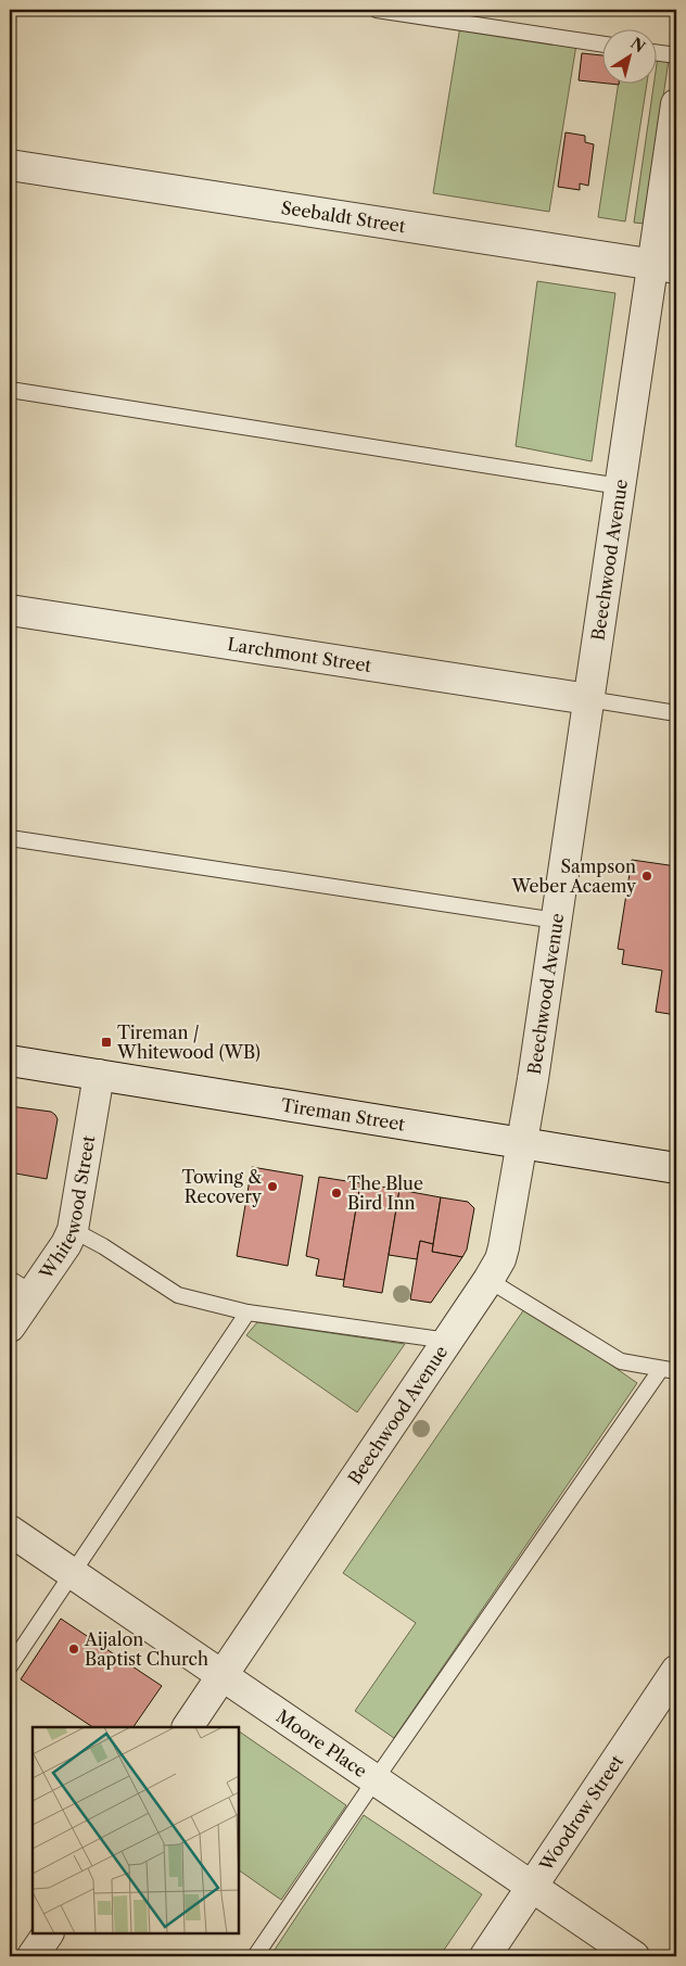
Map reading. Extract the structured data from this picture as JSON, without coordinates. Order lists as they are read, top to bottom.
{
  "streets": {
    "street": [
      "Seebaldt Street",
      "Beechwood Avenue",
      "Larchmont Street",
      "Tireman Street",
      "Whitewood Street",
      "Moore Place",
      "Woodrow Street"
    ]
  },
  "crossings": [
    ["Seebaldt Street", "Beechwood Avenue"],
    ["Beechwood Avenue", "Larchmont Street"],
    ["Beechwood Avenue", "Tireman Street"],
    ["Beechwood Avenue", "Moore Place"],
    ["Tireman Street", "Whitewood Street"],
    ["Moore Place", "Woodrow Street"]
  ],
  "places": {
    "other": [
      "Sampson Weber Acaemy",
      "Towing & Recovery",
      "The Blue Bird Inn",
      "Aijalon Baptist Church"
    ],
    "transit": ["Tireman / Whitewood (WB)"]
  },
  "north": "top right"
}
